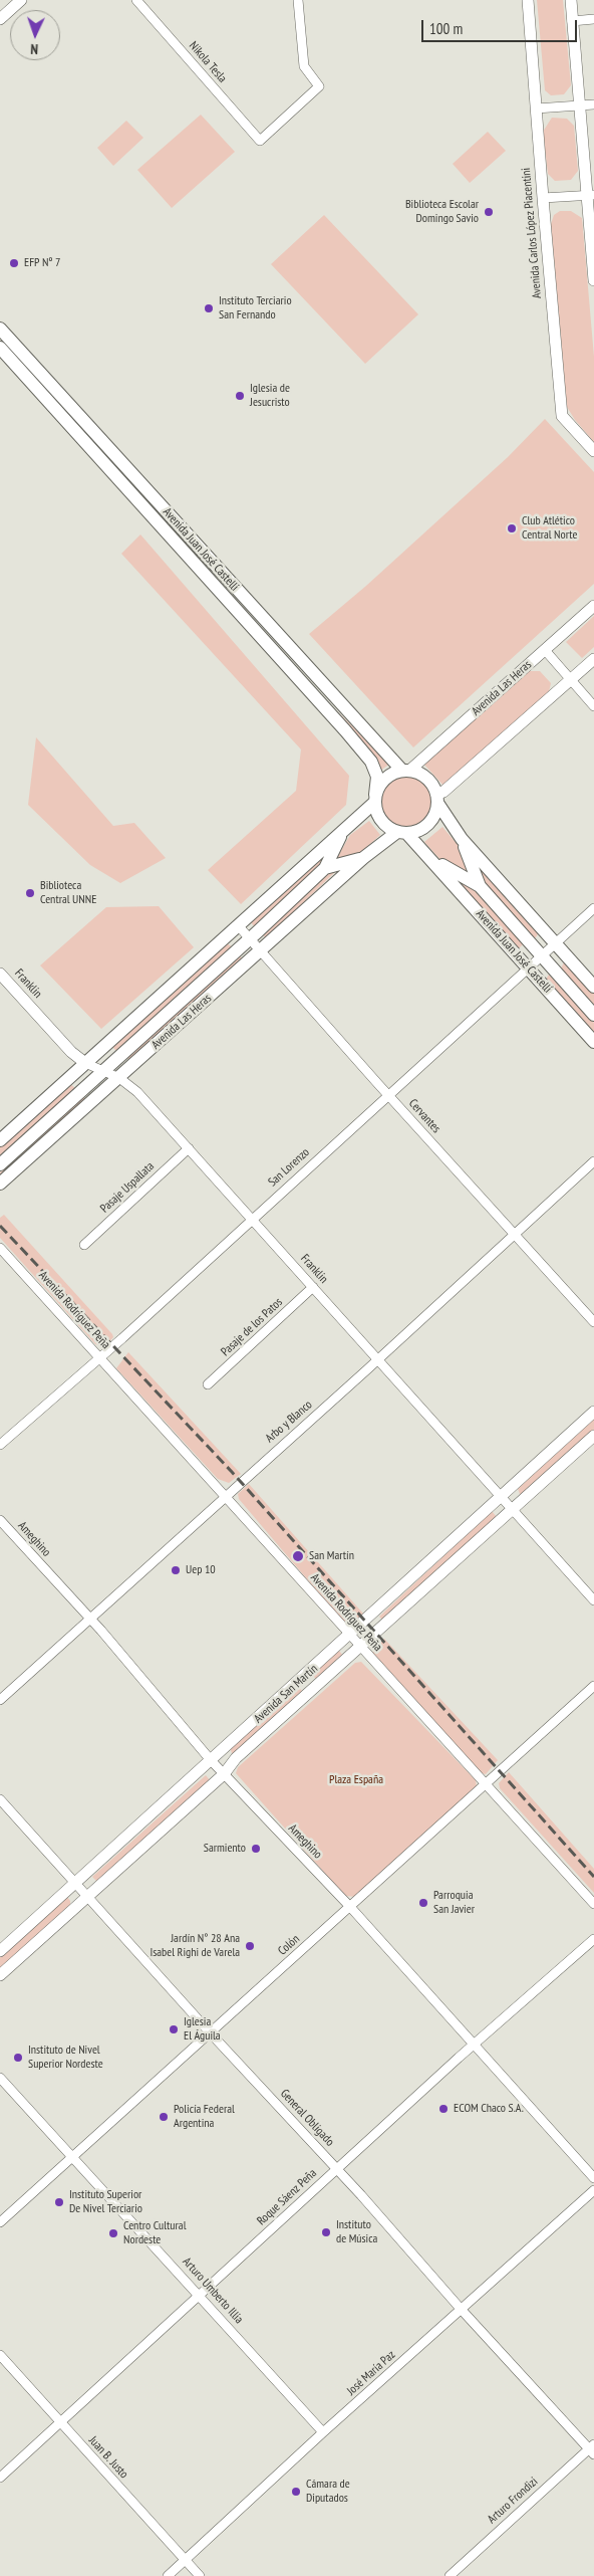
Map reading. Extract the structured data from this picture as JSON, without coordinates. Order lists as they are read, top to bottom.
{
  "streets": {
    "main road": [
      "Avenida Carlos López Piacentini",
      "Avenida Juan José Castelli",
      "Avenida Las Heras",
      "Franklin",
      "Avenida San Martín"
    ],
    "street": [
      "Nikola Tesla",
      "Cervantes",
      "San Lorenzo",
      "Pasaje Uspallata",
      "Avenida Rodríguez Peña",
      "Pasaje de los Patos",
      "Arbo y Blanco",
      "Ameghino",
      "Colón",
      "General Obligado",
      "Roque Sáenz Peña",
      "Arturo Umberto Illia",
      "José María Paz",
      "Juan B. Justo",
      "Arturo Frondizi"
    ]
  },
  "crossings": [
    ["Avenida Juan José Castelli", "Avenida Las Heras"],
    ["Avenida Juan José Castelli", "San Lorenzo"],
    ["Avenida Las Heras", "Franklin"],
    ["Avenida Las Heras", "Cervantes"],
    ["Franklin", "San Lorenzo"],
    ["Franklin", "Pasaje Uspallata"],
    ["Franklin", "Pasaje de los Patos"],
    ["Franklin", "Arbo y Blanco"],
    ["Franklin", "Avenida San Martín"],
    ["Cervantes", "San Lorenzo"],
    ["Cervantes", "Arbo y Blanco"],
    ["San Lorenzo", "Avenida Rodríguez Peña"],
    ["Avenida Rodríguez Peña", "Arbo y Blanco"],
    ["Avenida Rodríguez Peña", "Avenida San Martín"],
    ["Avenida Rodríguez Peña", "Colón"],
    ["Arbo y Blanco", "Ameghino"],
    ["Ameghino", "Avenida San Martín"],
    ["Ameghino", "Colón"],
    ["Ameghino", "Roque Sáenz Peña"],
    ["Avenida San Martín", "General Obligado"],
    ["Colón", "General Obligado"],
    ["Colón", "Arturo Umberto Illia"],
    ["General Obligado", "Roque Sáenz Peña"],
    ["General Obligado", "José María Paz"],
    ["General Obligado", "Arturo Frondizi"],
    ["Roque Sáenz Peña", "Arturo Umberto Illia"],
    ["Roque Sáenz Peña", "Juan B. Justo"],
    ["Arturo Umberto Illia", "José María Paz"],
    ["José María Paz", "Juan B. Justo"]
  ],
  "parks": ["Plaza España"],
  "places": [
    "Biblioteca Escolar Domingo Savio",
    "EFP Nº 7",
    "Instituto Terciario San Fernando",
    "Iglesia de Jesucristo",
    "Club Atlético Central Norte",
    "Biblioteca Central UNNE",
    "San Martín",
    "Uep 10",
    "Sarmiento",
    "Parroquia San Javier",
    "Jardín N° 28 Ana Isabel Righi de Varela",
    "Iglesia El Águila",
    "Instituto de Nivel Superior Nordeste",
    "ECOM Chaco S.A.",
    "Policía Federal Argentina",
    "Instituto Superior De Nivel Terciario",
    "Instituto de Música",
    "Centro Cultural Nordeste",
    "Cámara de Diputados"
  ],
  "scale_bar": "100 m",
  "north": "bottom"
}
